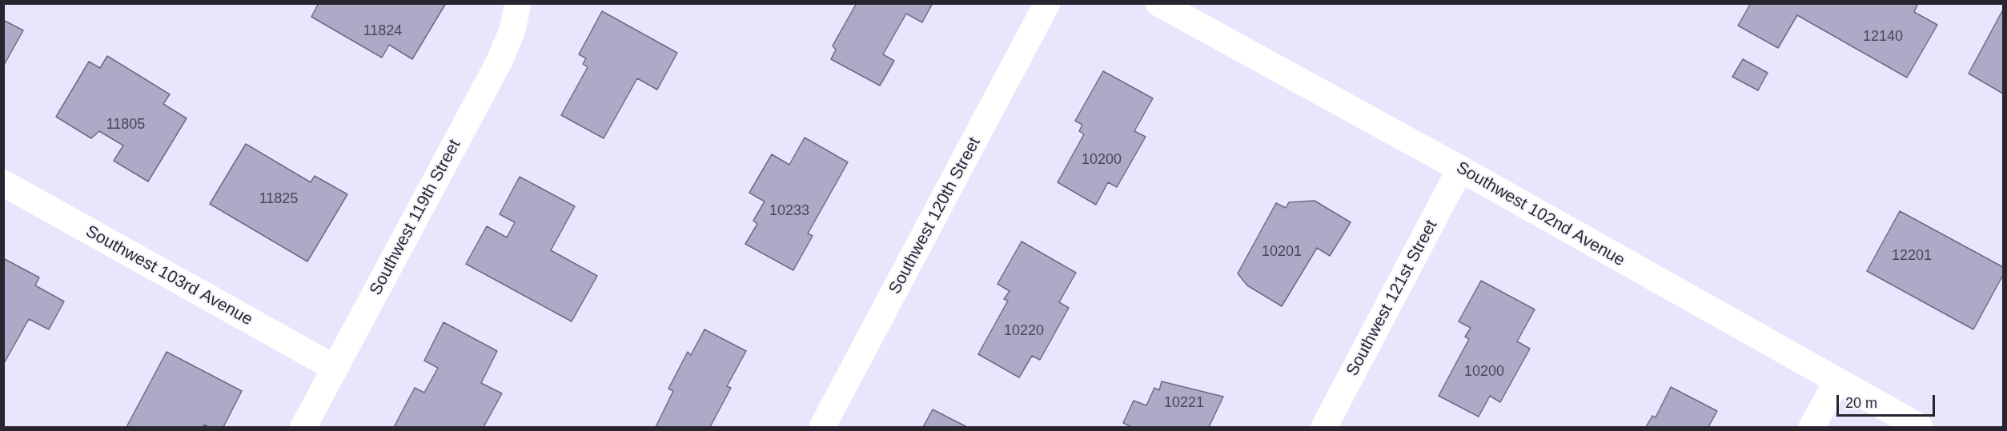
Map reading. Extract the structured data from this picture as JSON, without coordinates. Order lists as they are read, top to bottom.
{
  "streets": {
    "street": [
      "Southwest 102nd Avenue",
      "Southwest 120th Street",
      "Southwest 119th Street",
      "Southwest 103rd Avenue",
      "Southwest 121st Street"
    ]
  },
  "crossings": [
    ["Southwest 102nd Avenue", "Southwest 121st Street"],
    ["Southwest 119th Street", "Southwest 103rd Avenue"]
  ],
  "house_numbers": [
    "11824",
    "12140",
    "11805",
    "10200",
    "11825",
    "10233",
    "10201",
    "12201",
    "10220",
    "10200",
    "10221"
  ],
  "scale_bar": "20 m"
}
